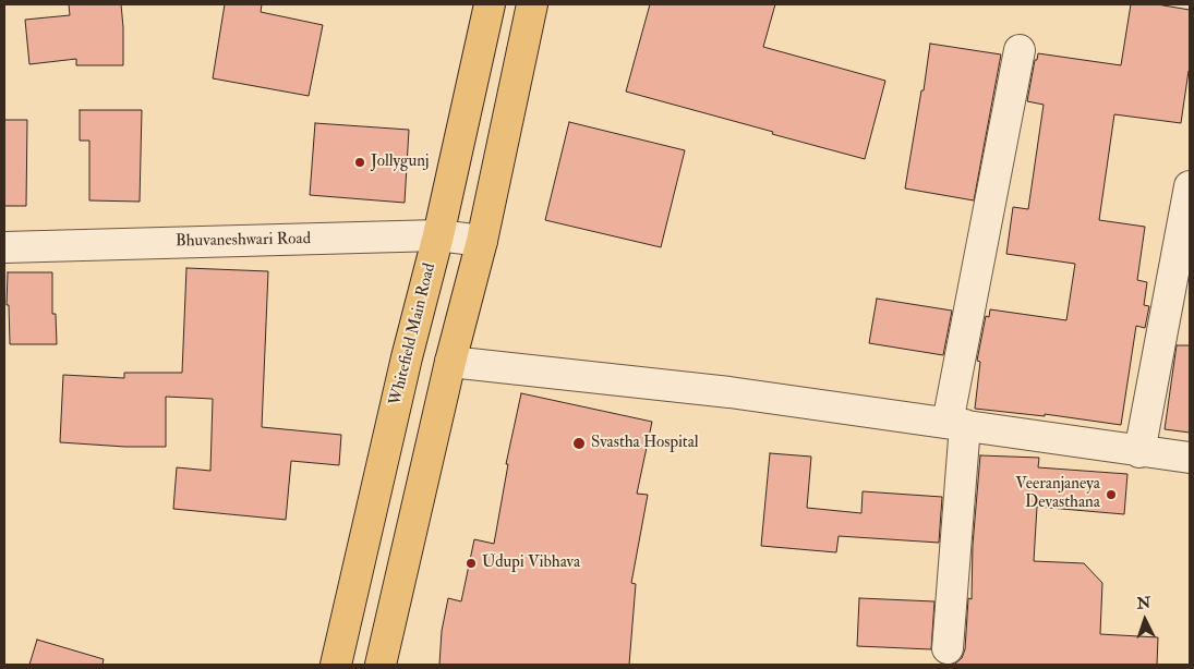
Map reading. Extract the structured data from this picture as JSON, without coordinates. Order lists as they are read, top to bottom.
{
  "streets": {
    "main road": ["Whitefield Main Road"],
    "street": ["Bhuvaneshwari Road"]
  },
  "crossings": [
    ["Bhuvaneshwari Road", "Whitefield Main Road"]
  ],
  "places": [
    "Jollygunj",
    "Svastha Hospital",
    "Veeranjaneya Devasthana",
    "Udupi Vibhava"
  ],
  "north": "top"
}
